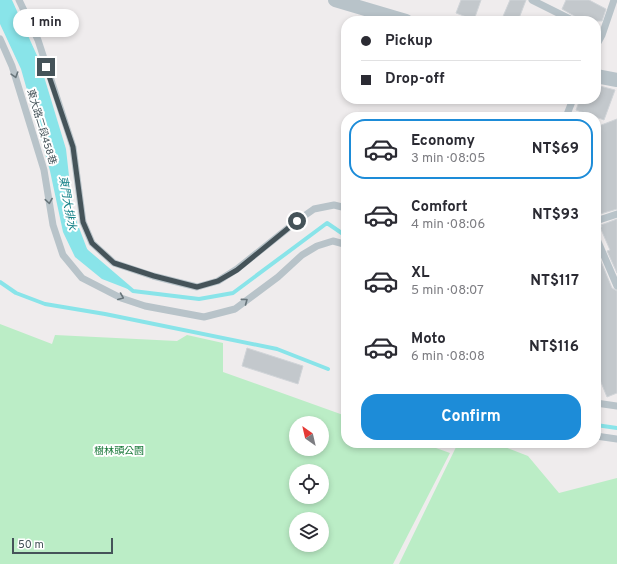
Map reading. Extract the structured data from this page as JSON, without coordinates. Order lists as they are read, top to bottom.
{
  "streets": {
    "lane": ["東大路二段458巷"]
  },
  "water": ["東門大排水"],
  "parks": ["樹林頭公園"],
  "scale_bar": "50 m",
  "north": "top left",
  "page": {
    "bubble": "1 min",
    "banner": ["Pickup", "Drop-off"],
    "list": [
      {
        "name": "Economy",
        "note": "3 min · 08:05",
        "value": "NT$69"
      },
      {
        "name": "Comfort",
        "note": "4 min · 08:06",
        "value": "NT$93"
      },
      {
        "name": "XL",
        "note": "5 min · 08:07",
        "value": "NT$117"
      },
      {
        "name": "Moto",
        "note": "6 min · 08:08",
        "value": "NT$116"
      }
    ],
    "buttons": "Confirm",
    "scale": "50 m"
  }
}
